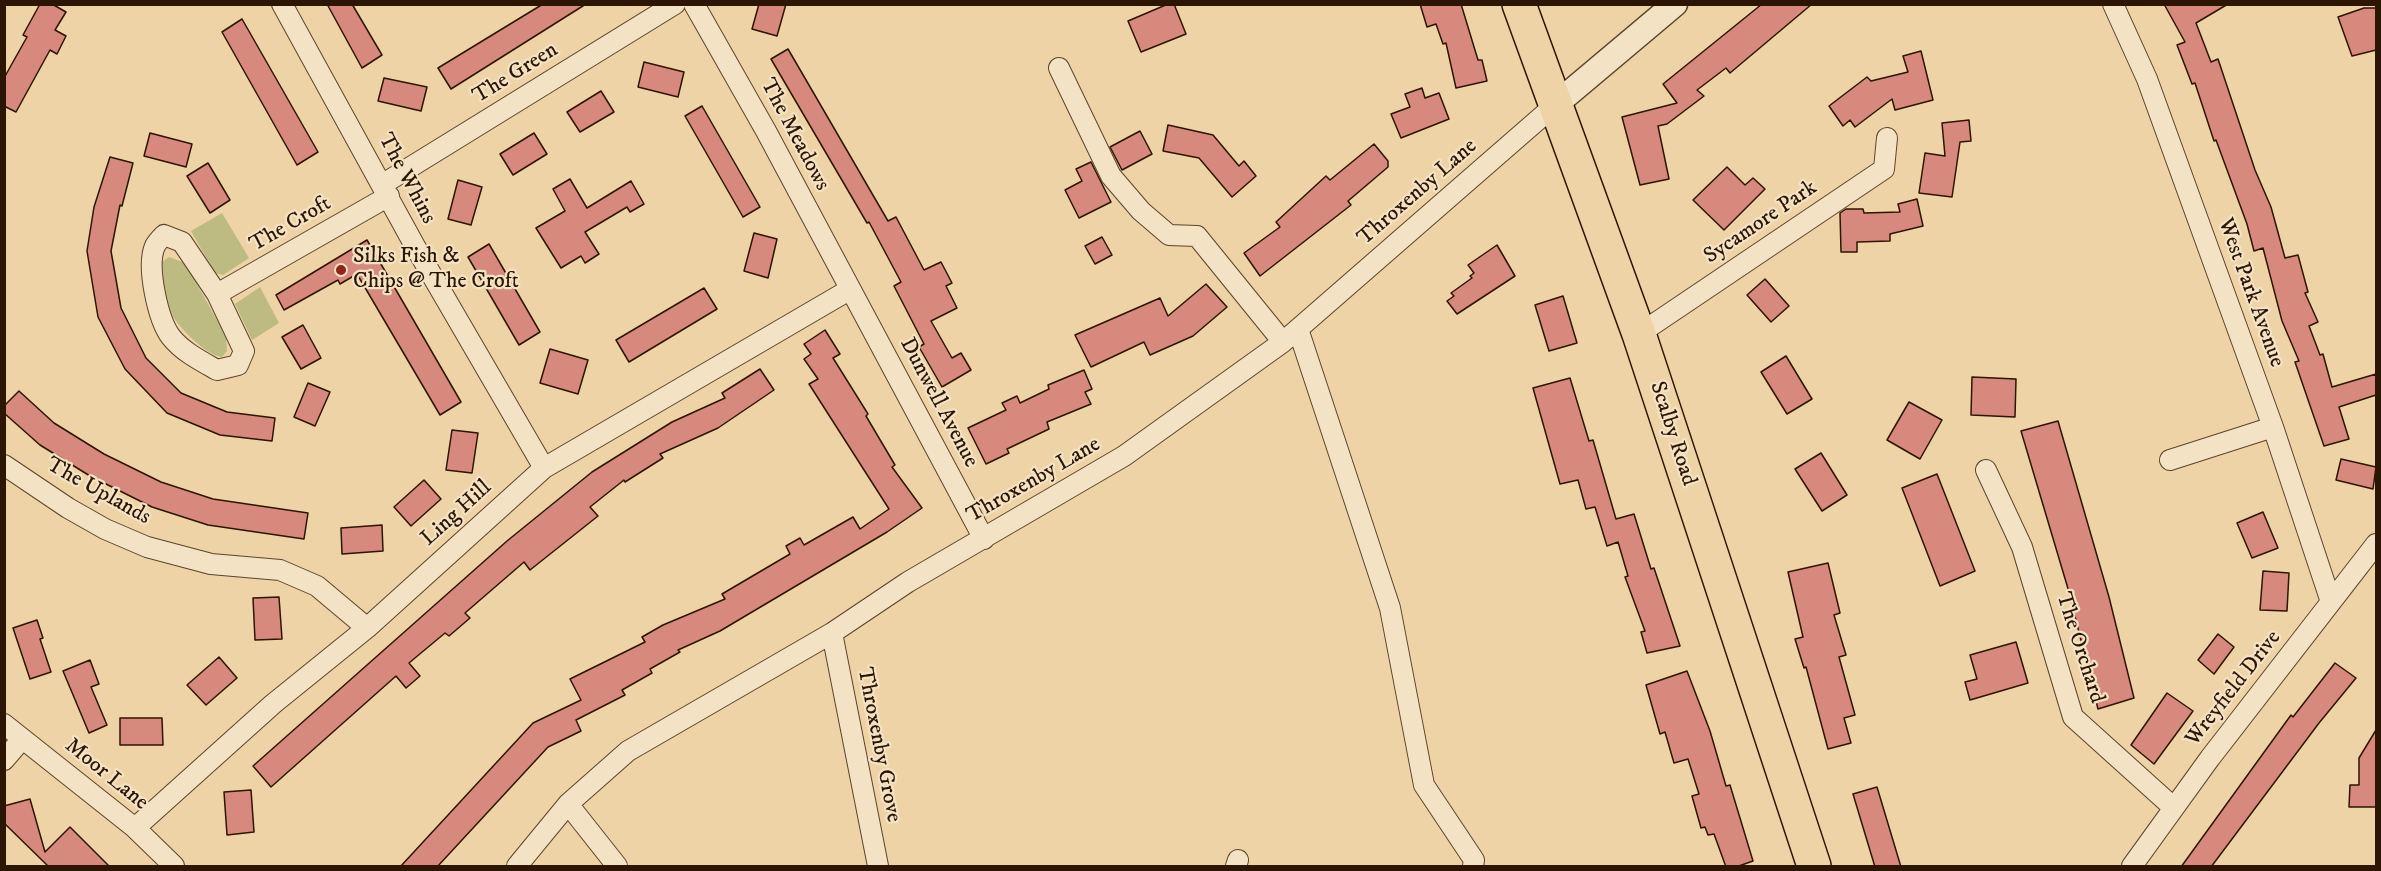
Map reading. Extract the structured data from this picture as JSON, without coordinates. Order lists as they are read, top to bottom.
{
  "streets": {
    "highway": ["Scalby Road"],
    "street": [
      "The Green",
      "The Meadows",
      "The Whins",
      "Throxenby Lane",
      "Sycamore Park",
      "The Croft",
      "West Park Avenue",
      "Dunwell Avenue",
      "The Uplands",
      "Ling Hill",
      "The Orchard",
      "Wreyfield Drive",
      "Throxenby Grove",
      "Moor Lane"
    ]
  },
  "crossings": [
    ["The Green", "The Whins"],
    ["The Green", "The Croft"],
    ["The Meadows", "Dunwell Avenue"],
    ["The Meadows", "Ling Hill"],
    ["The Whins", "The Croft"],
    ["The Whins", "Ling Hill"],
    ["Throxenby Lane", "Dunwell Avenue"],
    ["Throxenby Lane", "Scalby Road"],
    ["Throxenby Lane", "Throxenby Grove"],
    ["Sycamore Park", "Scalby Road"],
    ["West Park Avenue", "Wreyfield Drive"],
    ["Dunwell Avenue", "Ling Hill"],
    ["The Uplands", "Ling Hill"],
    ["Ling Hill", "Moor Lane"],
    ["The Orchard", "Wreyfield Drive"]
  ],
  "places": ["Silks Fish & Chips @ The Croft"]
}
